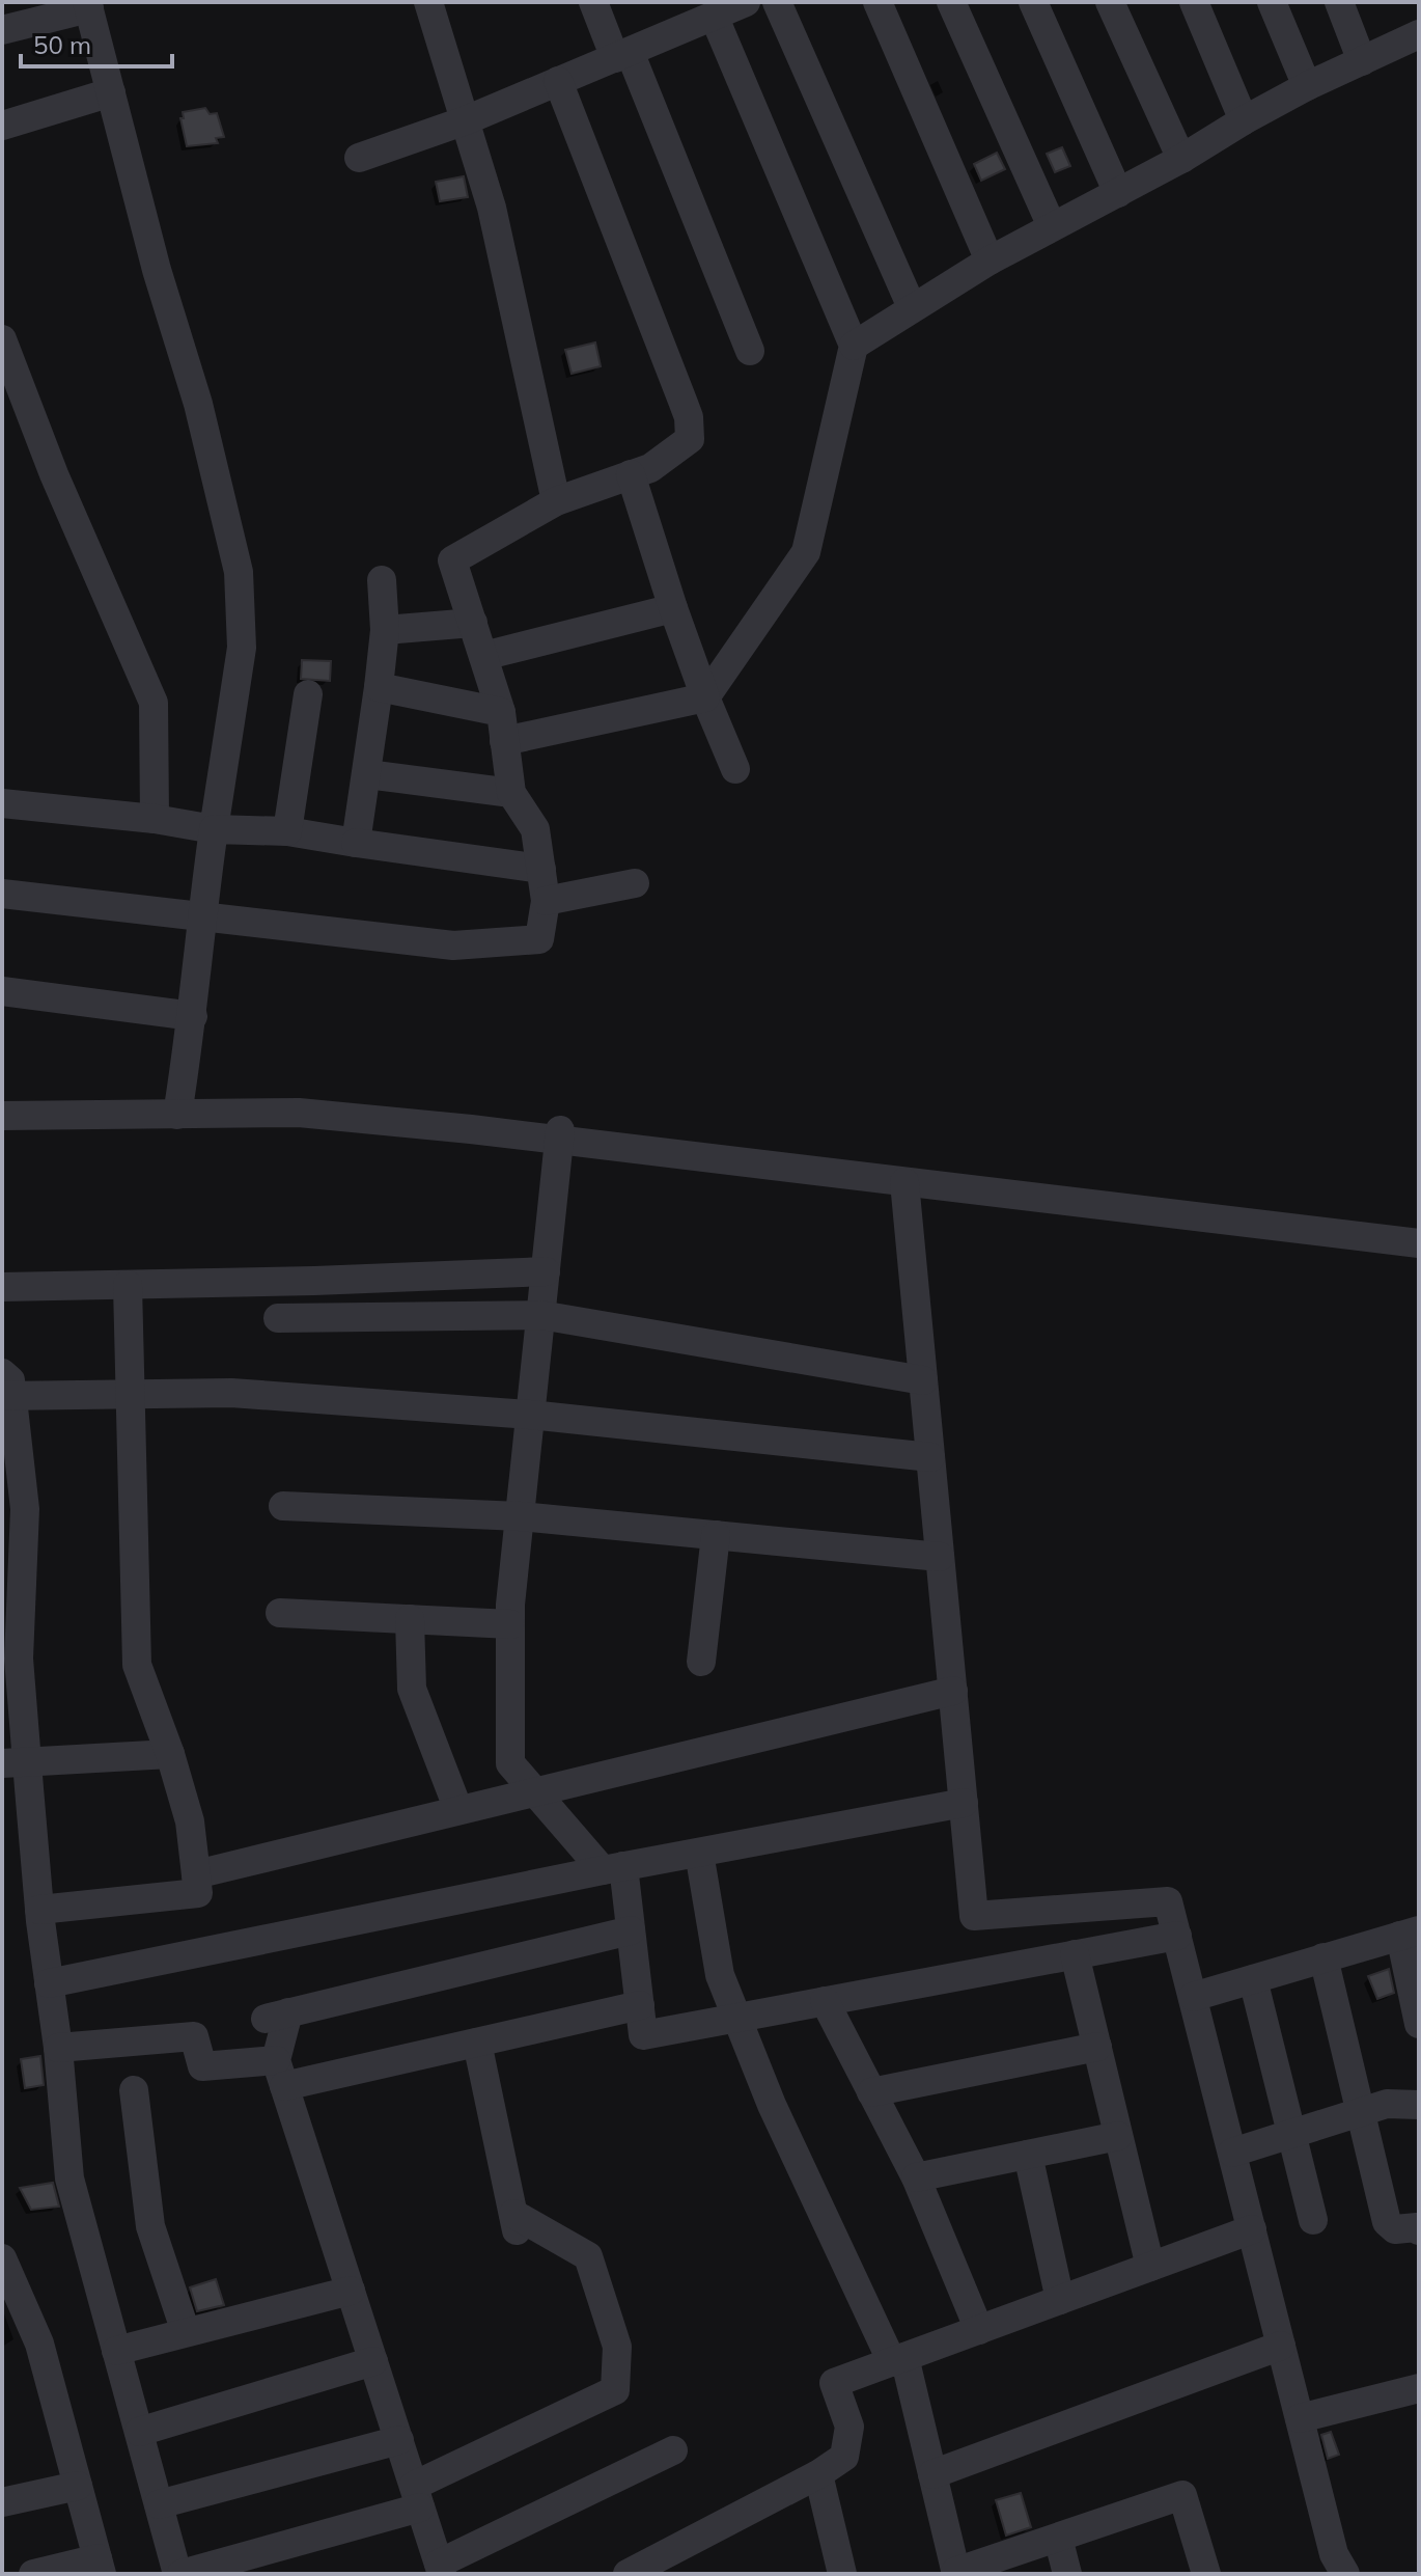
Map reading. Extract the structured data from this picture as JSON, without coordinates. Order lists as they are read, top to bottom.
{
  "scale_bar": "50 m"
}
